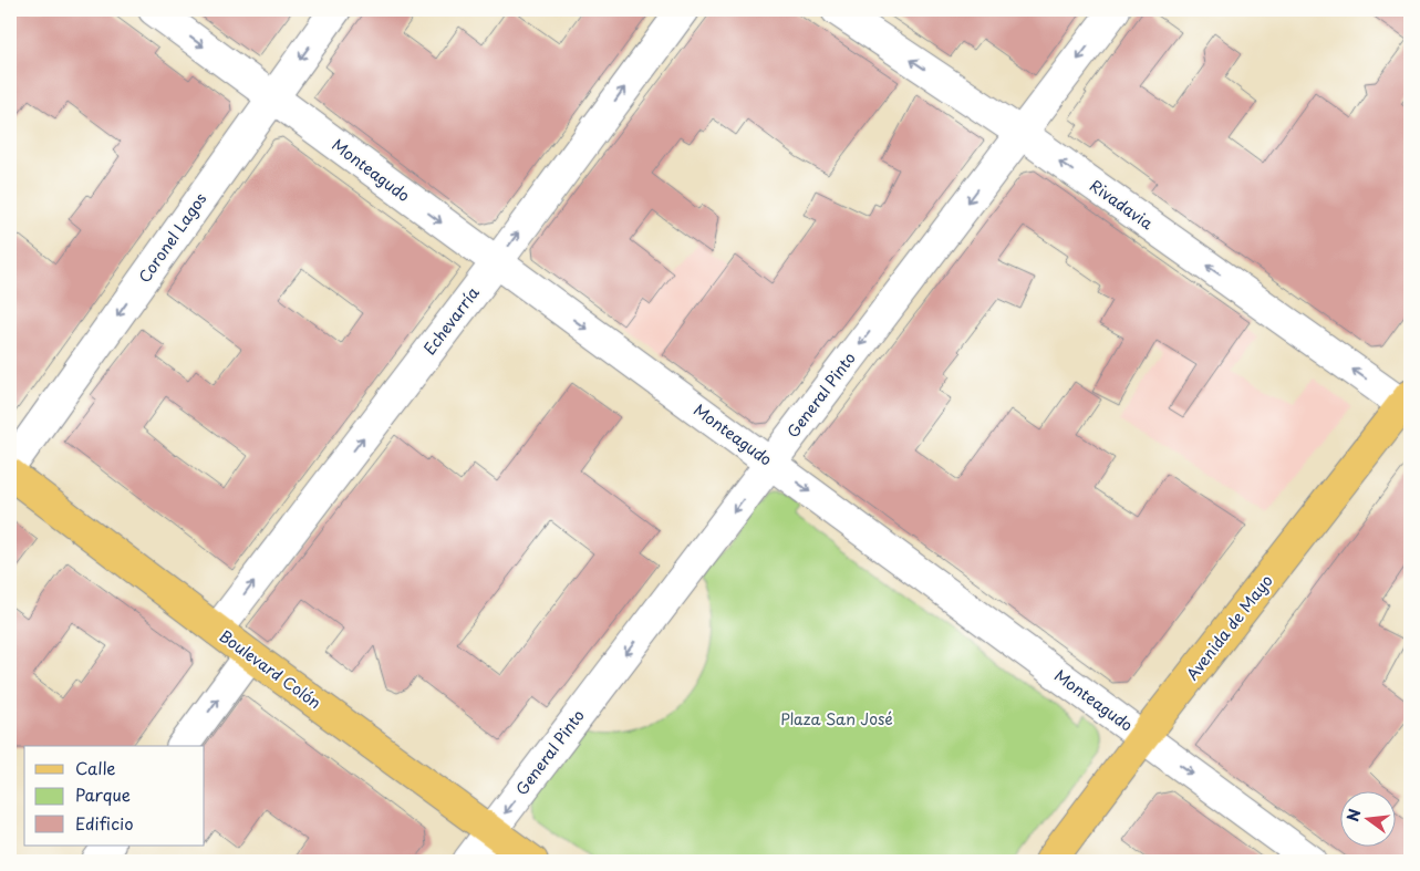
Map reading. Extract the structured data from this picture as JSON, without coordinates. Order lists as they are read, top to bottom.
{
  "streets": {
    "main road": ["Avenida de Mayo", "Boulevard Colón"],
    "street": [
      "Monteagudo",
      "Rivadavia",
      "Coronel Lagos",
      "Echevarría",
      "General Pinto"
    ]
  },
  "crossings": [
    ["Monteagudo", "Coronel Lagos"],
    ["Monteagudo", "Echevarría"],
    ["Monteagudo", "General Pinto"],
    ["Monteagudo", "Avenida de Mayo"],
    ["Rivadavia", "General Pinto"],
    ["Rivadavia", "Avenida de Mayo"],
    ["Echevarría", "Boulevard Colón"],
    ["General Pinto", "Boulevard Colón"]
  ],
  "one_way": [
    "Monteagudo",
    "Rivadavia",
    "Coronel Lagos",
    "Echevarría",
    "General Pinto"
  ],
  "parks": ["Plaza San José"],
  "legend": ["Calle", "Parque", "Edificio"],
  "north": "left"
}
